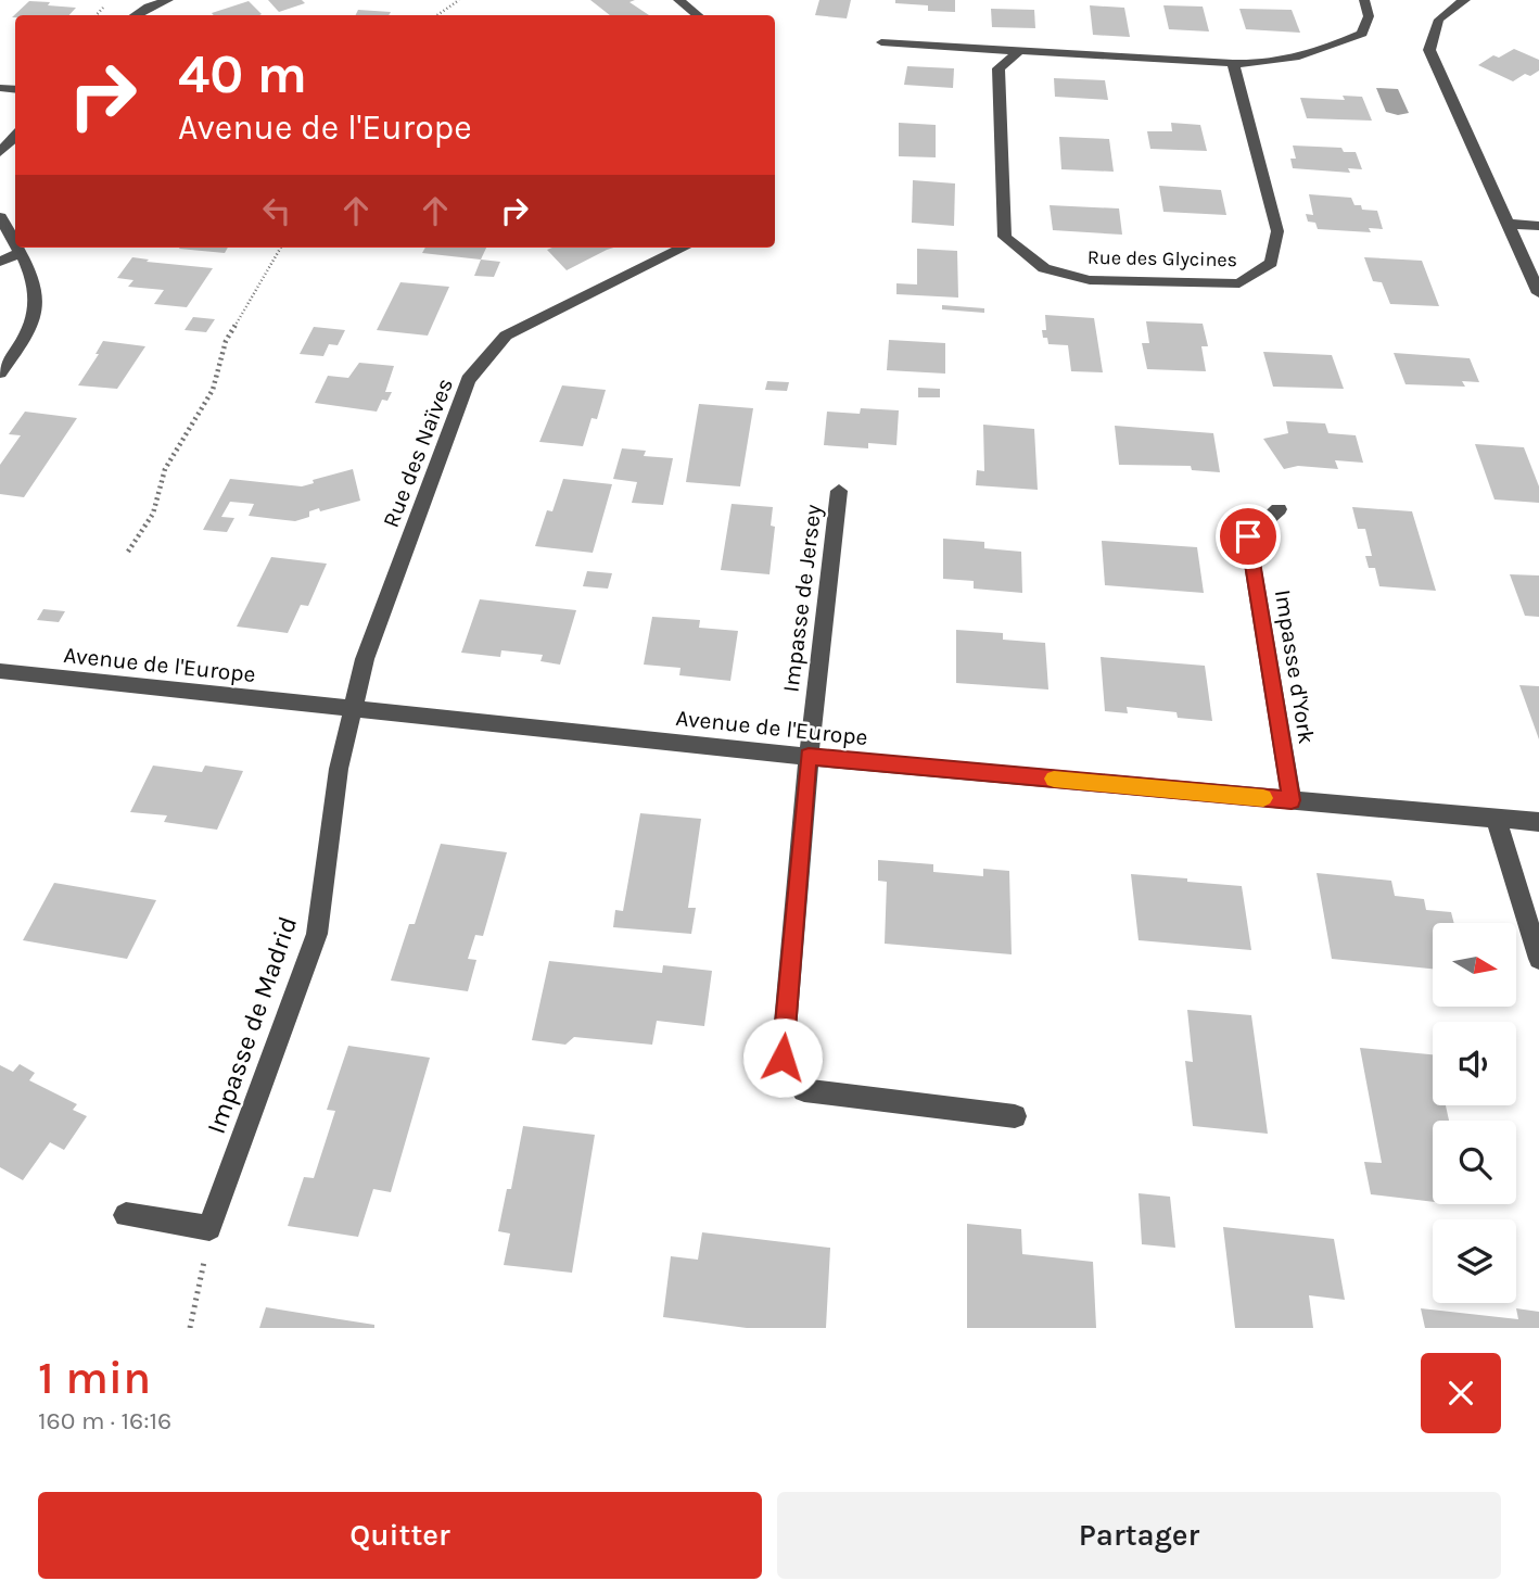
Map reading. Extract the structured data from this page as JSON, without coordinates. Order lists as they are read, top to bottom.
{
  "streets": {
    "street": [
      "Rue des Glycines",
      "Rue des Naïves",
      "Impasse de Jersey",
      "Avenue de l'Europe",
      "Impasse d'York",
      "Impasse de Madrid"
    ]
  },
  "crossings": [
    ["Rue des Naïves", "Avenue de l'Europe"],
    ["Rue des Naïves", "Impasse de Madrid"],
    ["Impasse de Jersey", "Avenue de l'Europe"],
    ["Avenue de l'Europe", "Impasse d'York"],
    ["Avenue de l'Europe", "Impasse de Madrid"]
  ],
  "north": "right",
  "page": {
    "turn": ["40 m", "Avenue de l'Europe"],
    "heading": ["1 min", "160 m · 16:16"],
    "buttons": ["Quitter", "Partager"]
  }
}
